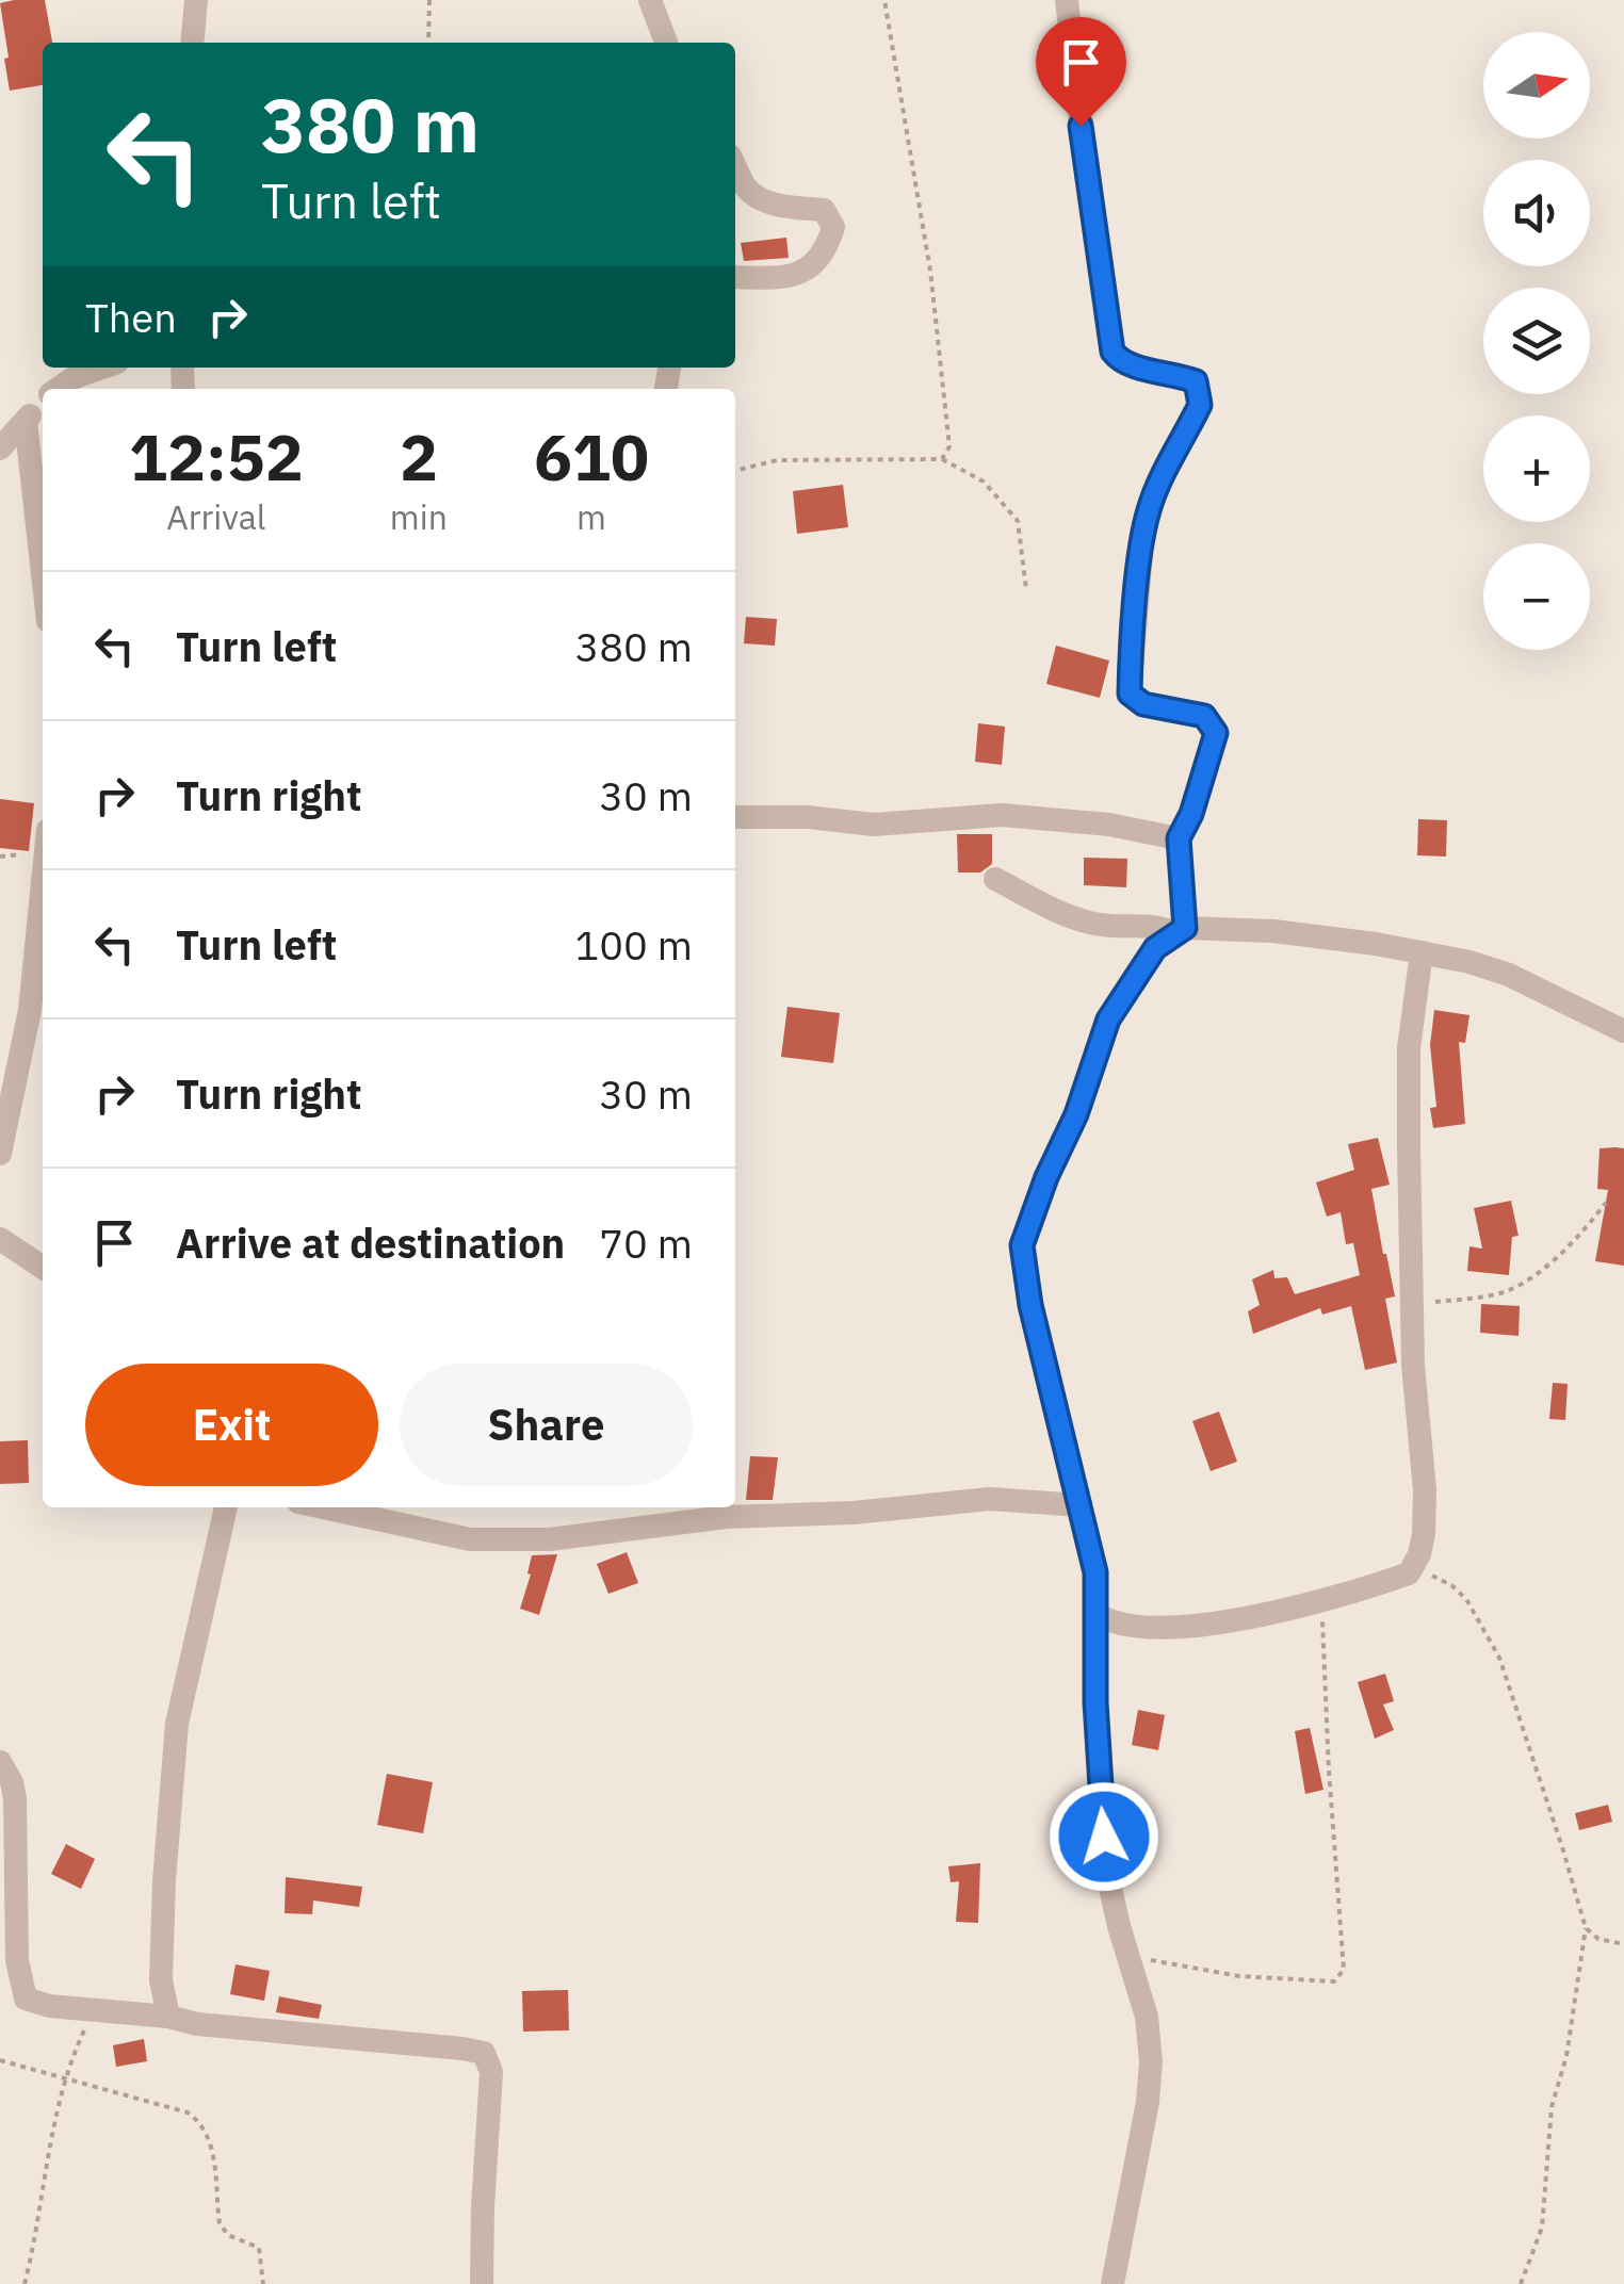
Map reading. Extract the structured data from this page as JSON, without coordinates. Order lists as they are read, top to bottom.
{
  "north": "right",
  "page": {
    "map_buttons": ["+", "−"],
    "turn": ["380 m", "Turn left"],
    "then": "Then",
    "eta": [
      "12:52",
      "Arrival",
      "2",
      "min",
      "610",
      "m"
    ],
    "list": [
      {
        "name": "Turn left",
        "value": "380 m"
      },
      {
        "name": "Turn right",
        "value": "30 m"
      },
      {
        "name": "Turn left",
        "value": "100 m"
      },
      {
        "name": "Turn right",
        "value": "30 m"
      },
      {
        "name": "Arrive at destination",
        "value": "70 m"
      }
    ],
    "buttons": ["Exit", "Share"]
  }
}
